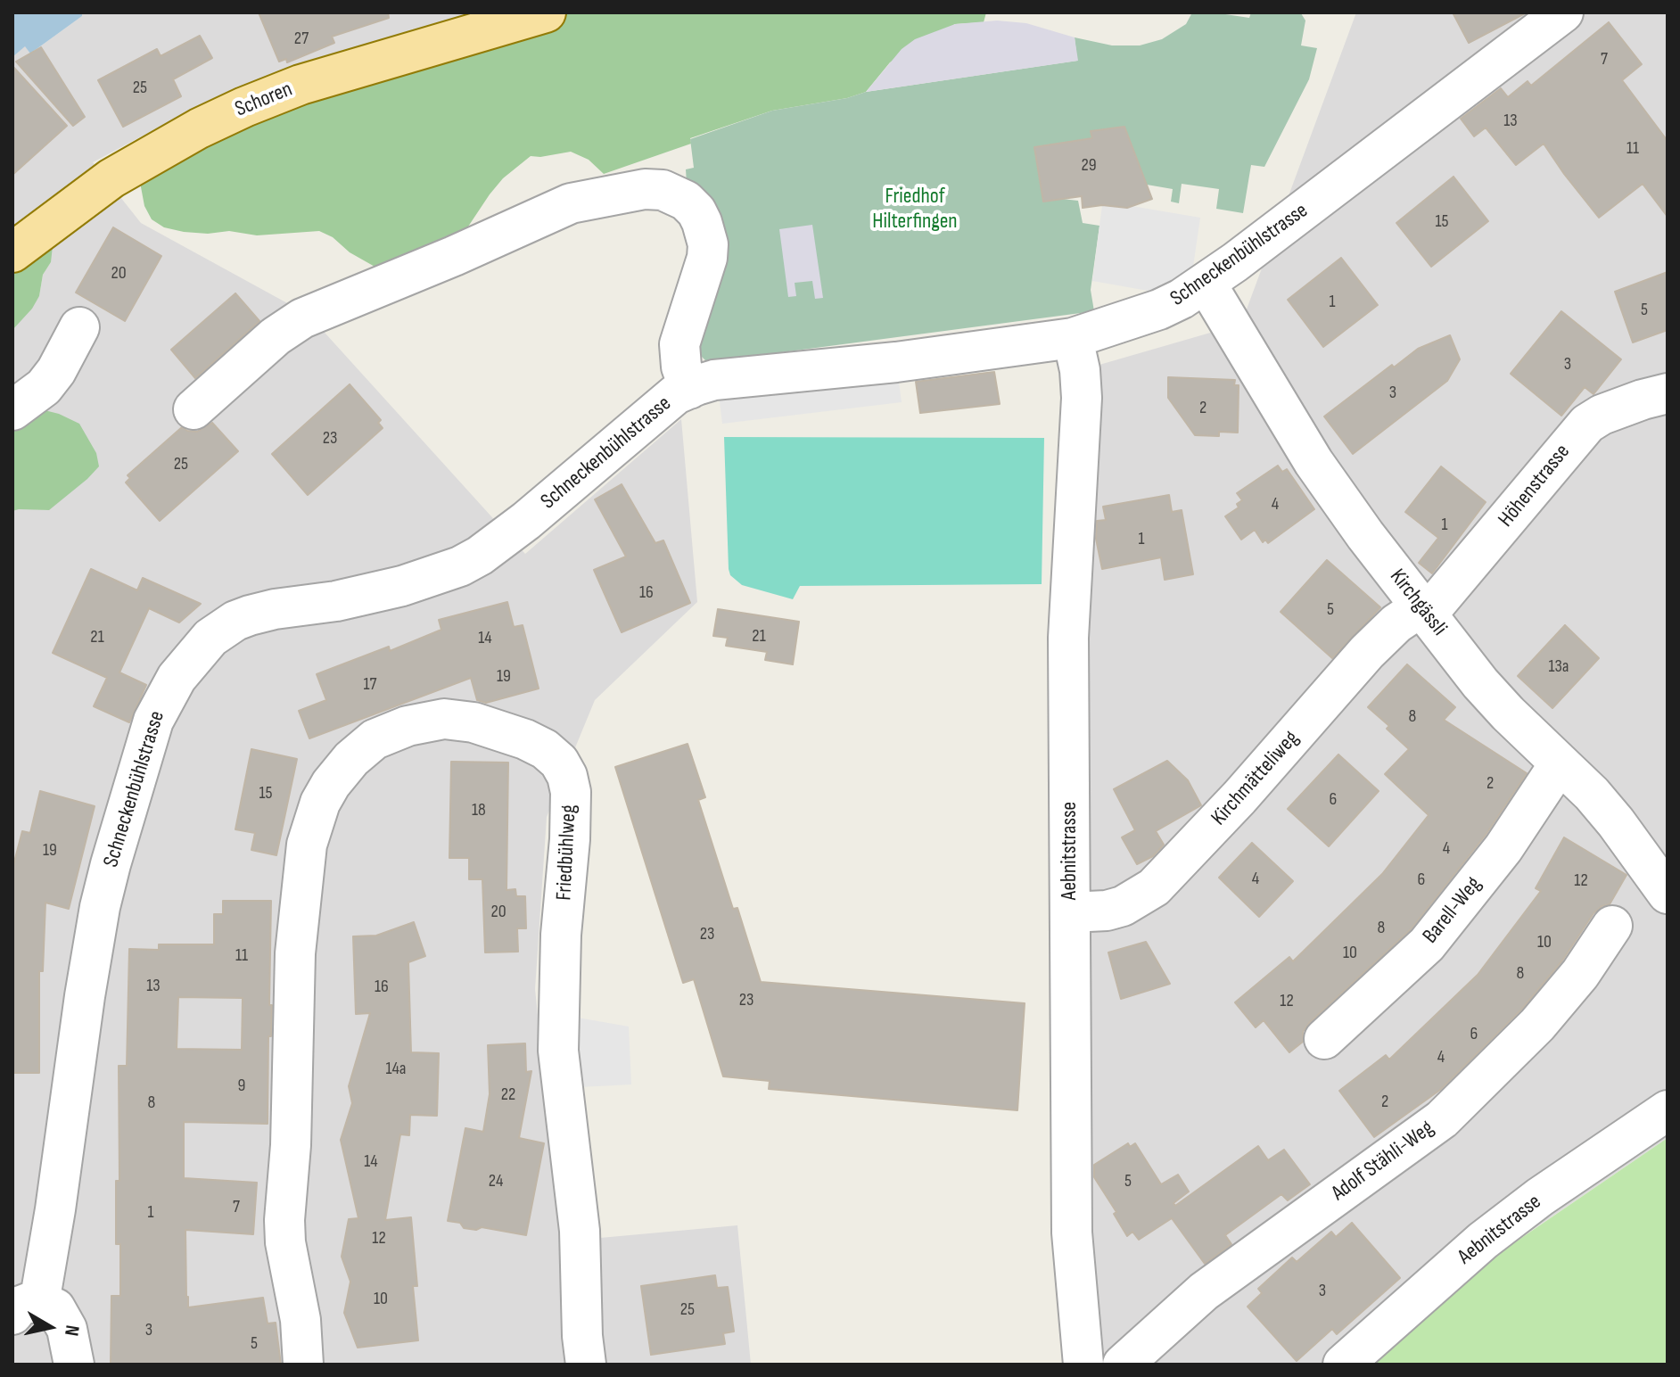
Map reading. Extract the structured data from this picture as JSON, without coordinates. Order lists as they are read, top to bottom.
{
  "streets": {
    "main road": ["Schoren"],
    "street": [
      "Schneckenbühlstrasse",
      "Höhenstrasse",
      "Kirchgässli",
      "Kirchmätteliweg",
      "Aebnitstrasse",
      "Friedbühlweg",
      "Barell-Weg",
      "Adolf Stähli-Weg"
    ]
  },
  "crossings": [
    ["Schneckenbühlstrasse", "Kirchgässli"],
    ["Schneckenbühlstrasse", "Aebnitstrasse"],
    ["Höhenstrasse", "Kirchgässli"],
    ["Höhenstrasse", "Kirchmätteliweg"],
    ["Kirchgässli", "Kirchmätteliweg"],
    ["Kirchgässli", "Barell-Weg"],
    ["Kirchmätteliweg", "Aebnitstrasse"]
  ],
  "parks": ["Friedhof Hilterfingen"],
  "house_numbers": [
    "27",
    "7",
    "25",
    "13",
    "11",
    "29",
    "15",
    "20",
    "1",
    "5",
    "3",
    "3",
    "2",
    "23",
    "25",
    "4",
    "1",
    "1",
    "16",
    "5",
    "21",
    "21",
    "14",
    "13a",
    "19",
    "17",
    "8",
    "2",
    "15",
    "6",
    "18",
    "4",
    "19",
    "4",
    "6",
    "12",
    "20",
    "8",
    "23",
    "10",
    "10",
    "11",
    "8",
    "13",
    "16",
    "23",
    "12",
    "6",
    "4",
    "14a",
    "9",
    "22",
    "2",
    "8",
    "14",
    "24",
    "5",
    "7",
    "1",
    "12",
    "3",
    "10",
    "25",
    "3",
    "5"
  ],
  "north": "right"
}
